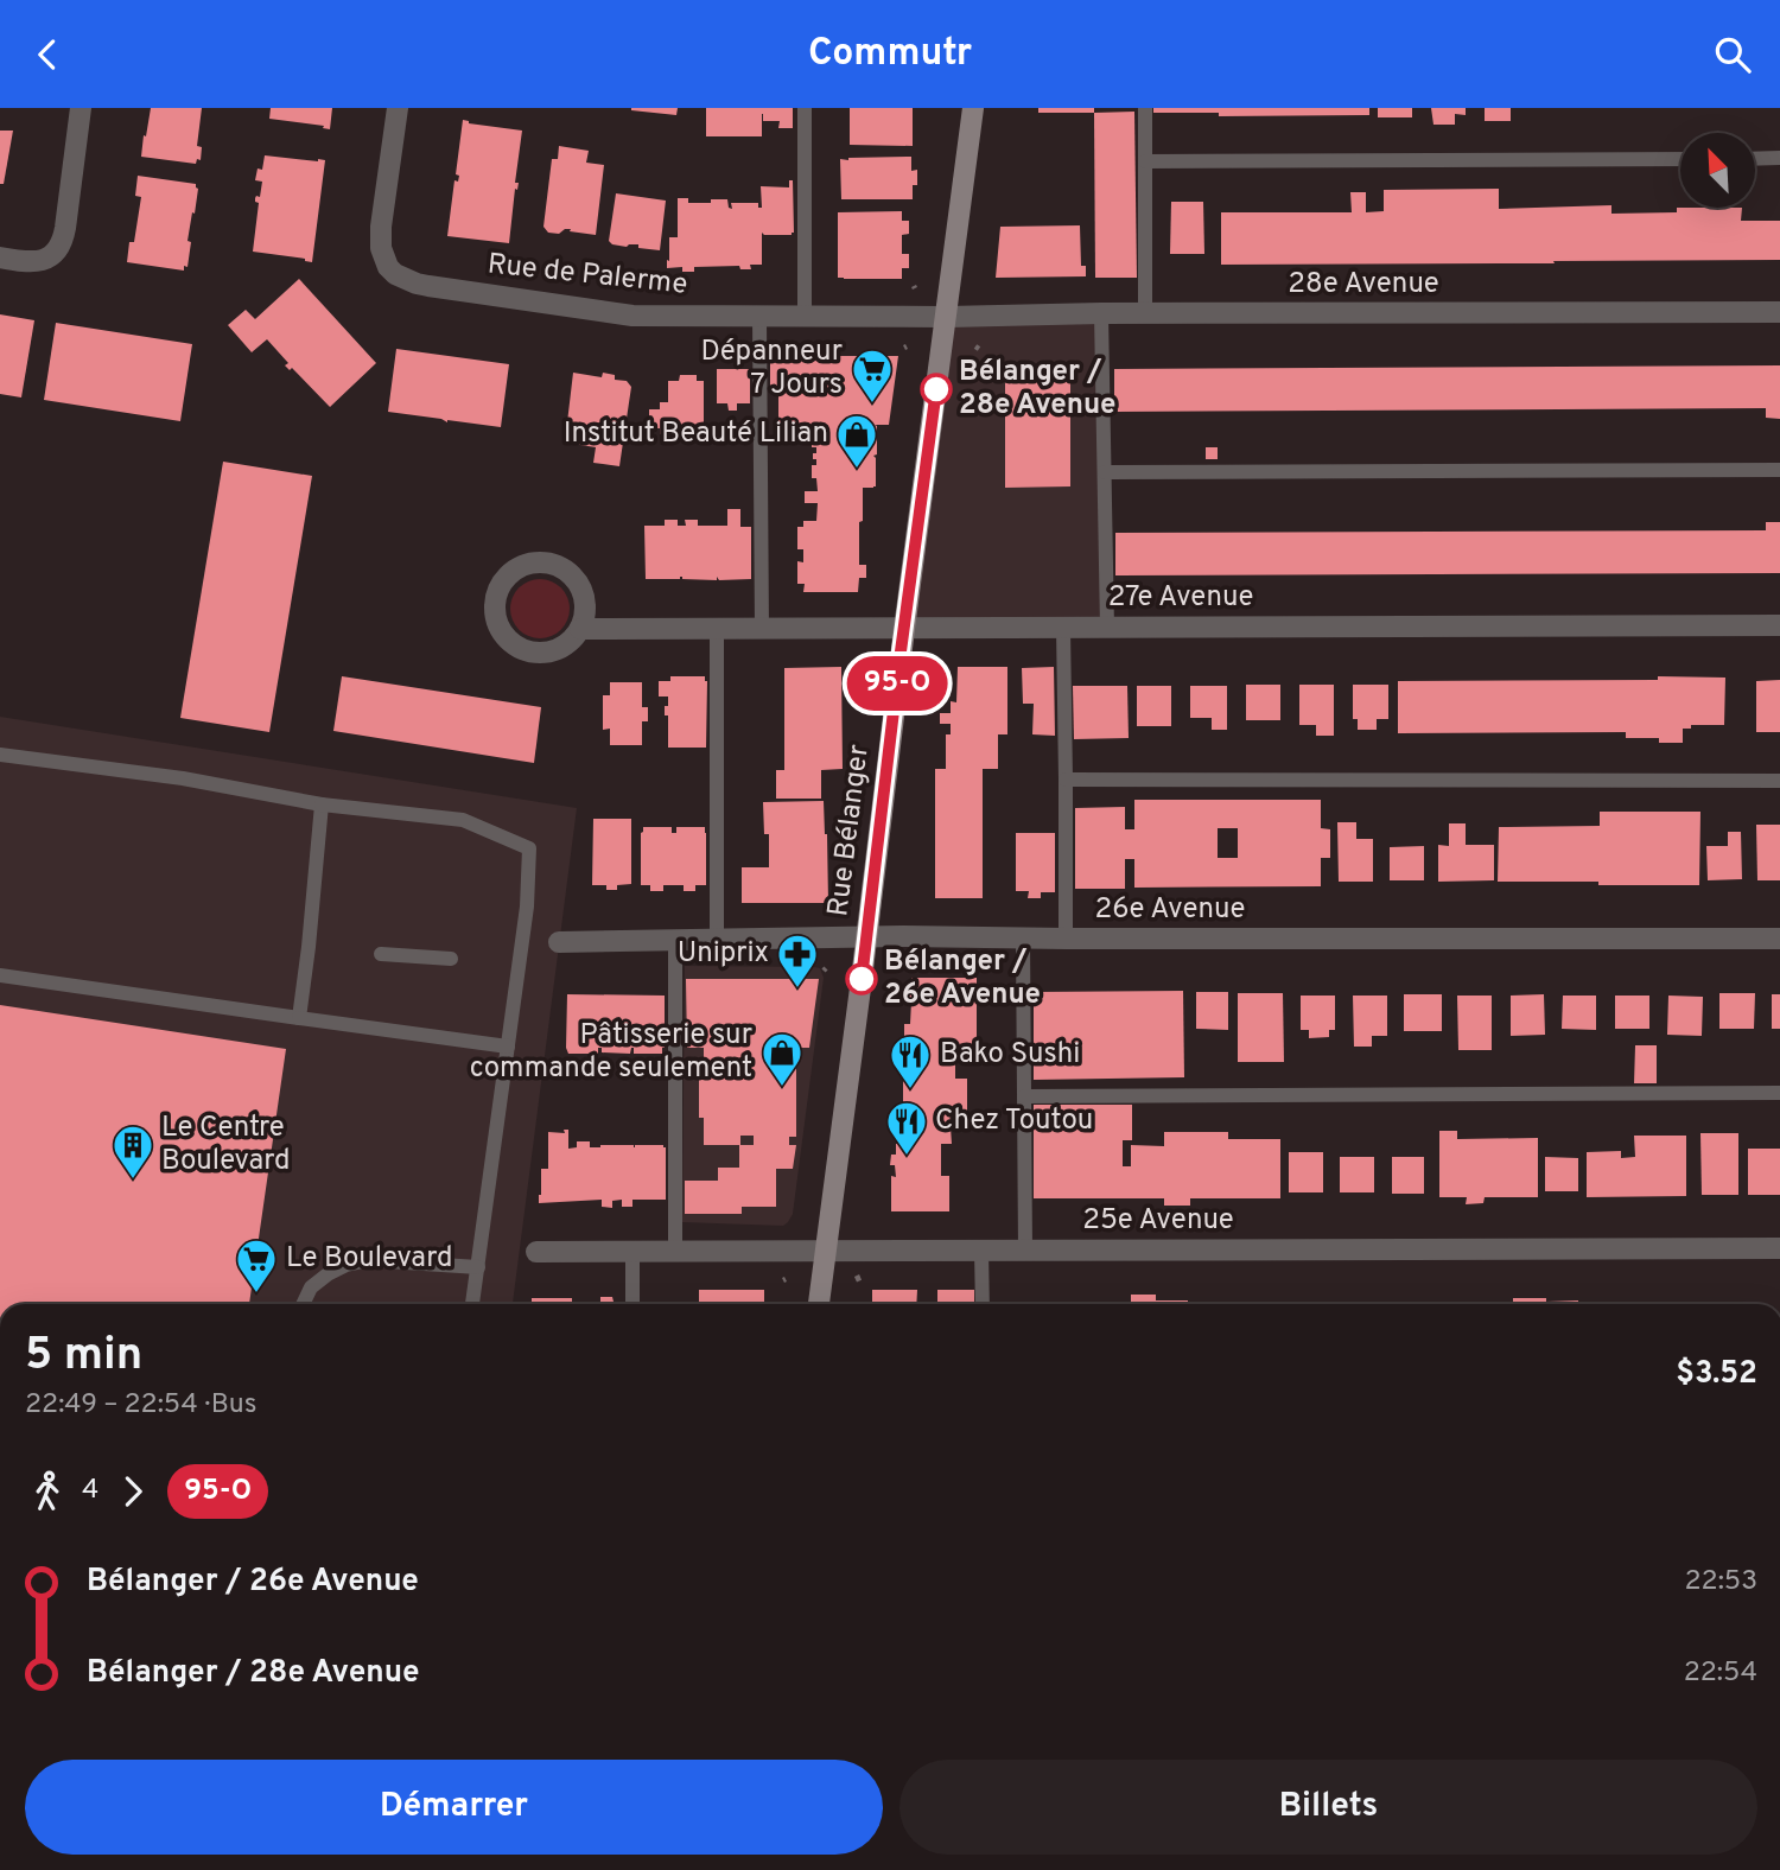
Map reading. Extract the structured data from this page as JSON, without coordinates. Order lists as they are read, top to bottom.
{
  "streets": {
    "street": [
      "Rue de Palerme",
      "28e Avenue",
      "27e Avenue",
      "Rue Bélanger",
      "26e Avenue",
      "25e Avenue"
    ]
  },
  "crossings": [
    ["Rue de Palerme", "28e Avenue"],
    ["Rue de Palerme", "Rue Bélanger"],
    ["28e Avenue", "Rue Bélanger"],
    ["27e Avenue", "Rue Bélanger"],
    ["Rue Bélanger", "26e Avenue"],
    ["Rue Bélanger", "25e Avenue"]
  ],
  "places": {
    "other": ["Bélanger / 28e Avenue", "Bélanger / 26e Avenue"],
    "supermarket": ["Dépanneur 7 Jours", "Le Boulevard"],
    "shop": ["Institut Beauté Lilian", "Pâtisserie sur commande seulement"],
    "pharmacy": ["Uniprix"],
    "restaurant": ["Bako Sushi", "Chez Toutou"],
    "building": ["Le Centre Boulevard"]
  },
  "lines": ["bus line 95-O"],
  "north": "top left",
  "page": {
    "header": "Commutr",
    "on_map": "95-O",
    "heading": ["5 min", "22:49 – 22:54 · Bus", "$3.52"],
    "legs": ["4", "95-O"],
    "list": [
      {
        "name": "Bélanger / 26e Avenue",
        "value": "22:53"
      },
      {
        "name": "Bélanger / 28e Avenue",
        "value": "22:54"
      }
    ],
    "buttons": ["Démarrer", "Billets"]
  }
}
